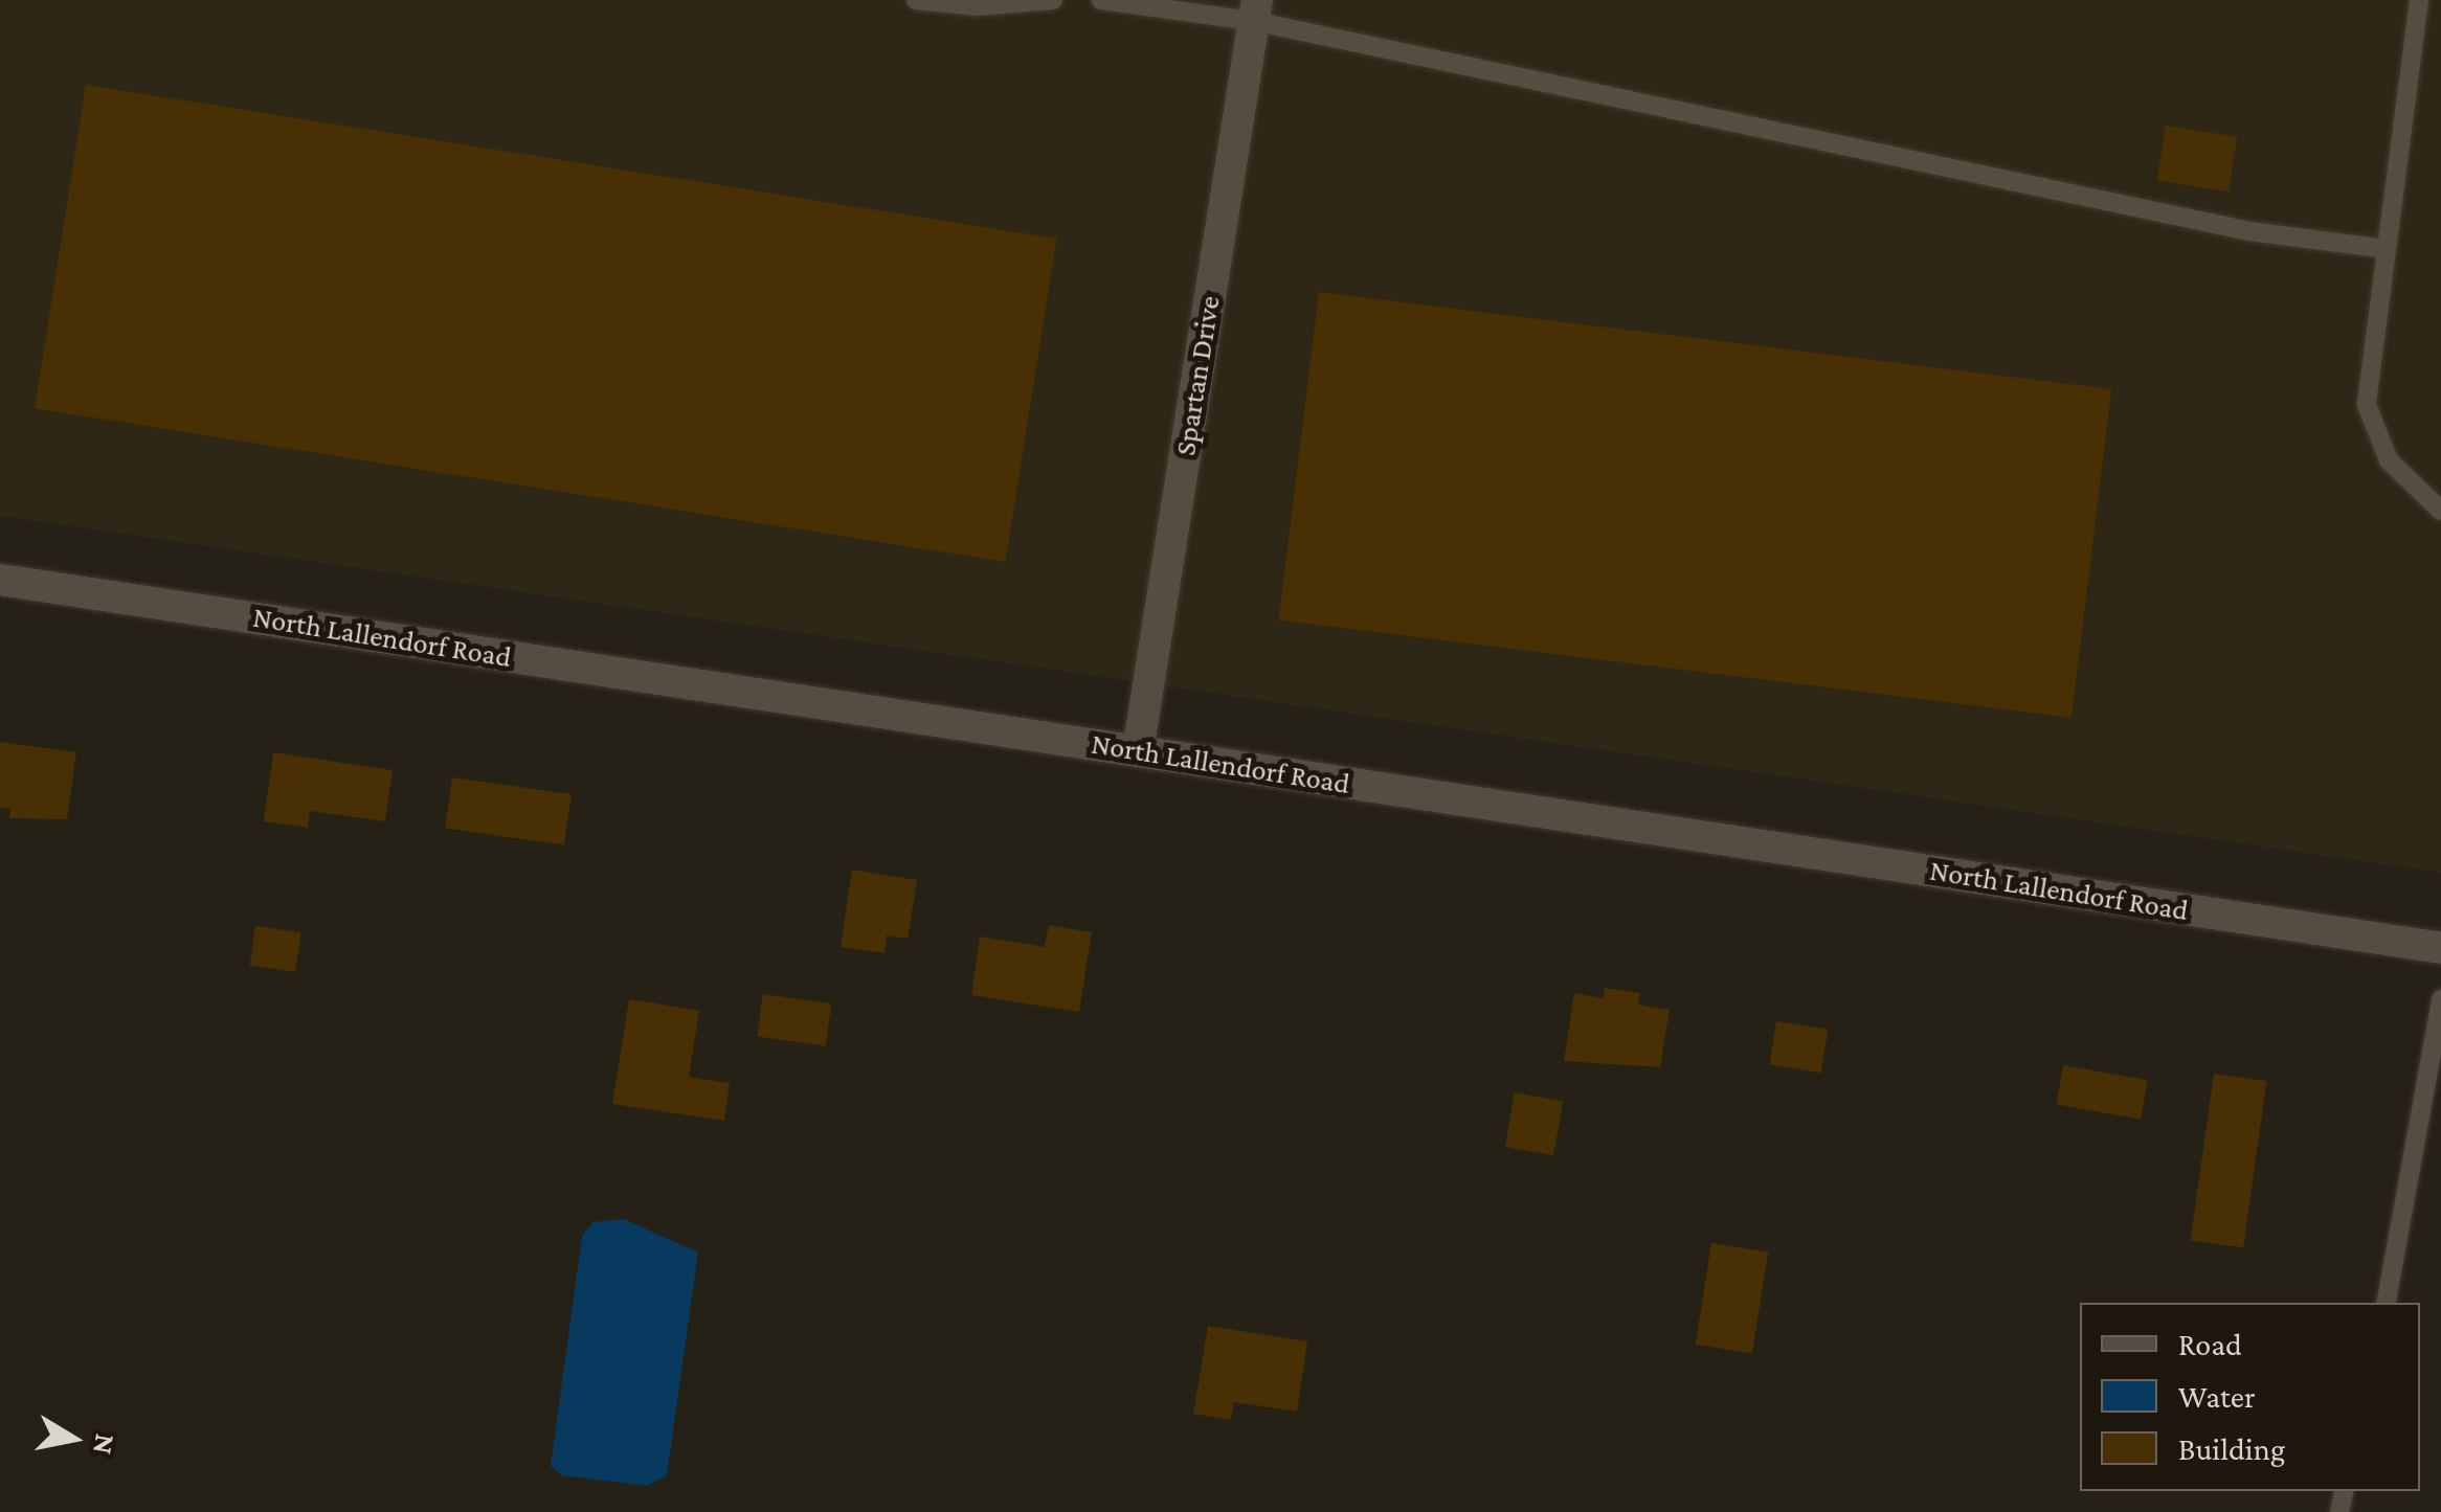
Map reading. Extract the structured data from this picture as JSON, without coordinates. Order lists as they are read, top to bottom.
{
  "streets": {
    "street": ["Spartan Drive", "North Lallendorf Road"]
  },
  "crossings": [
    ["Spartan Drive", "North Lallendorf Road"]
  ],
  "legend": ["Road", "Water", "Building"],
  "north": "right"
}
